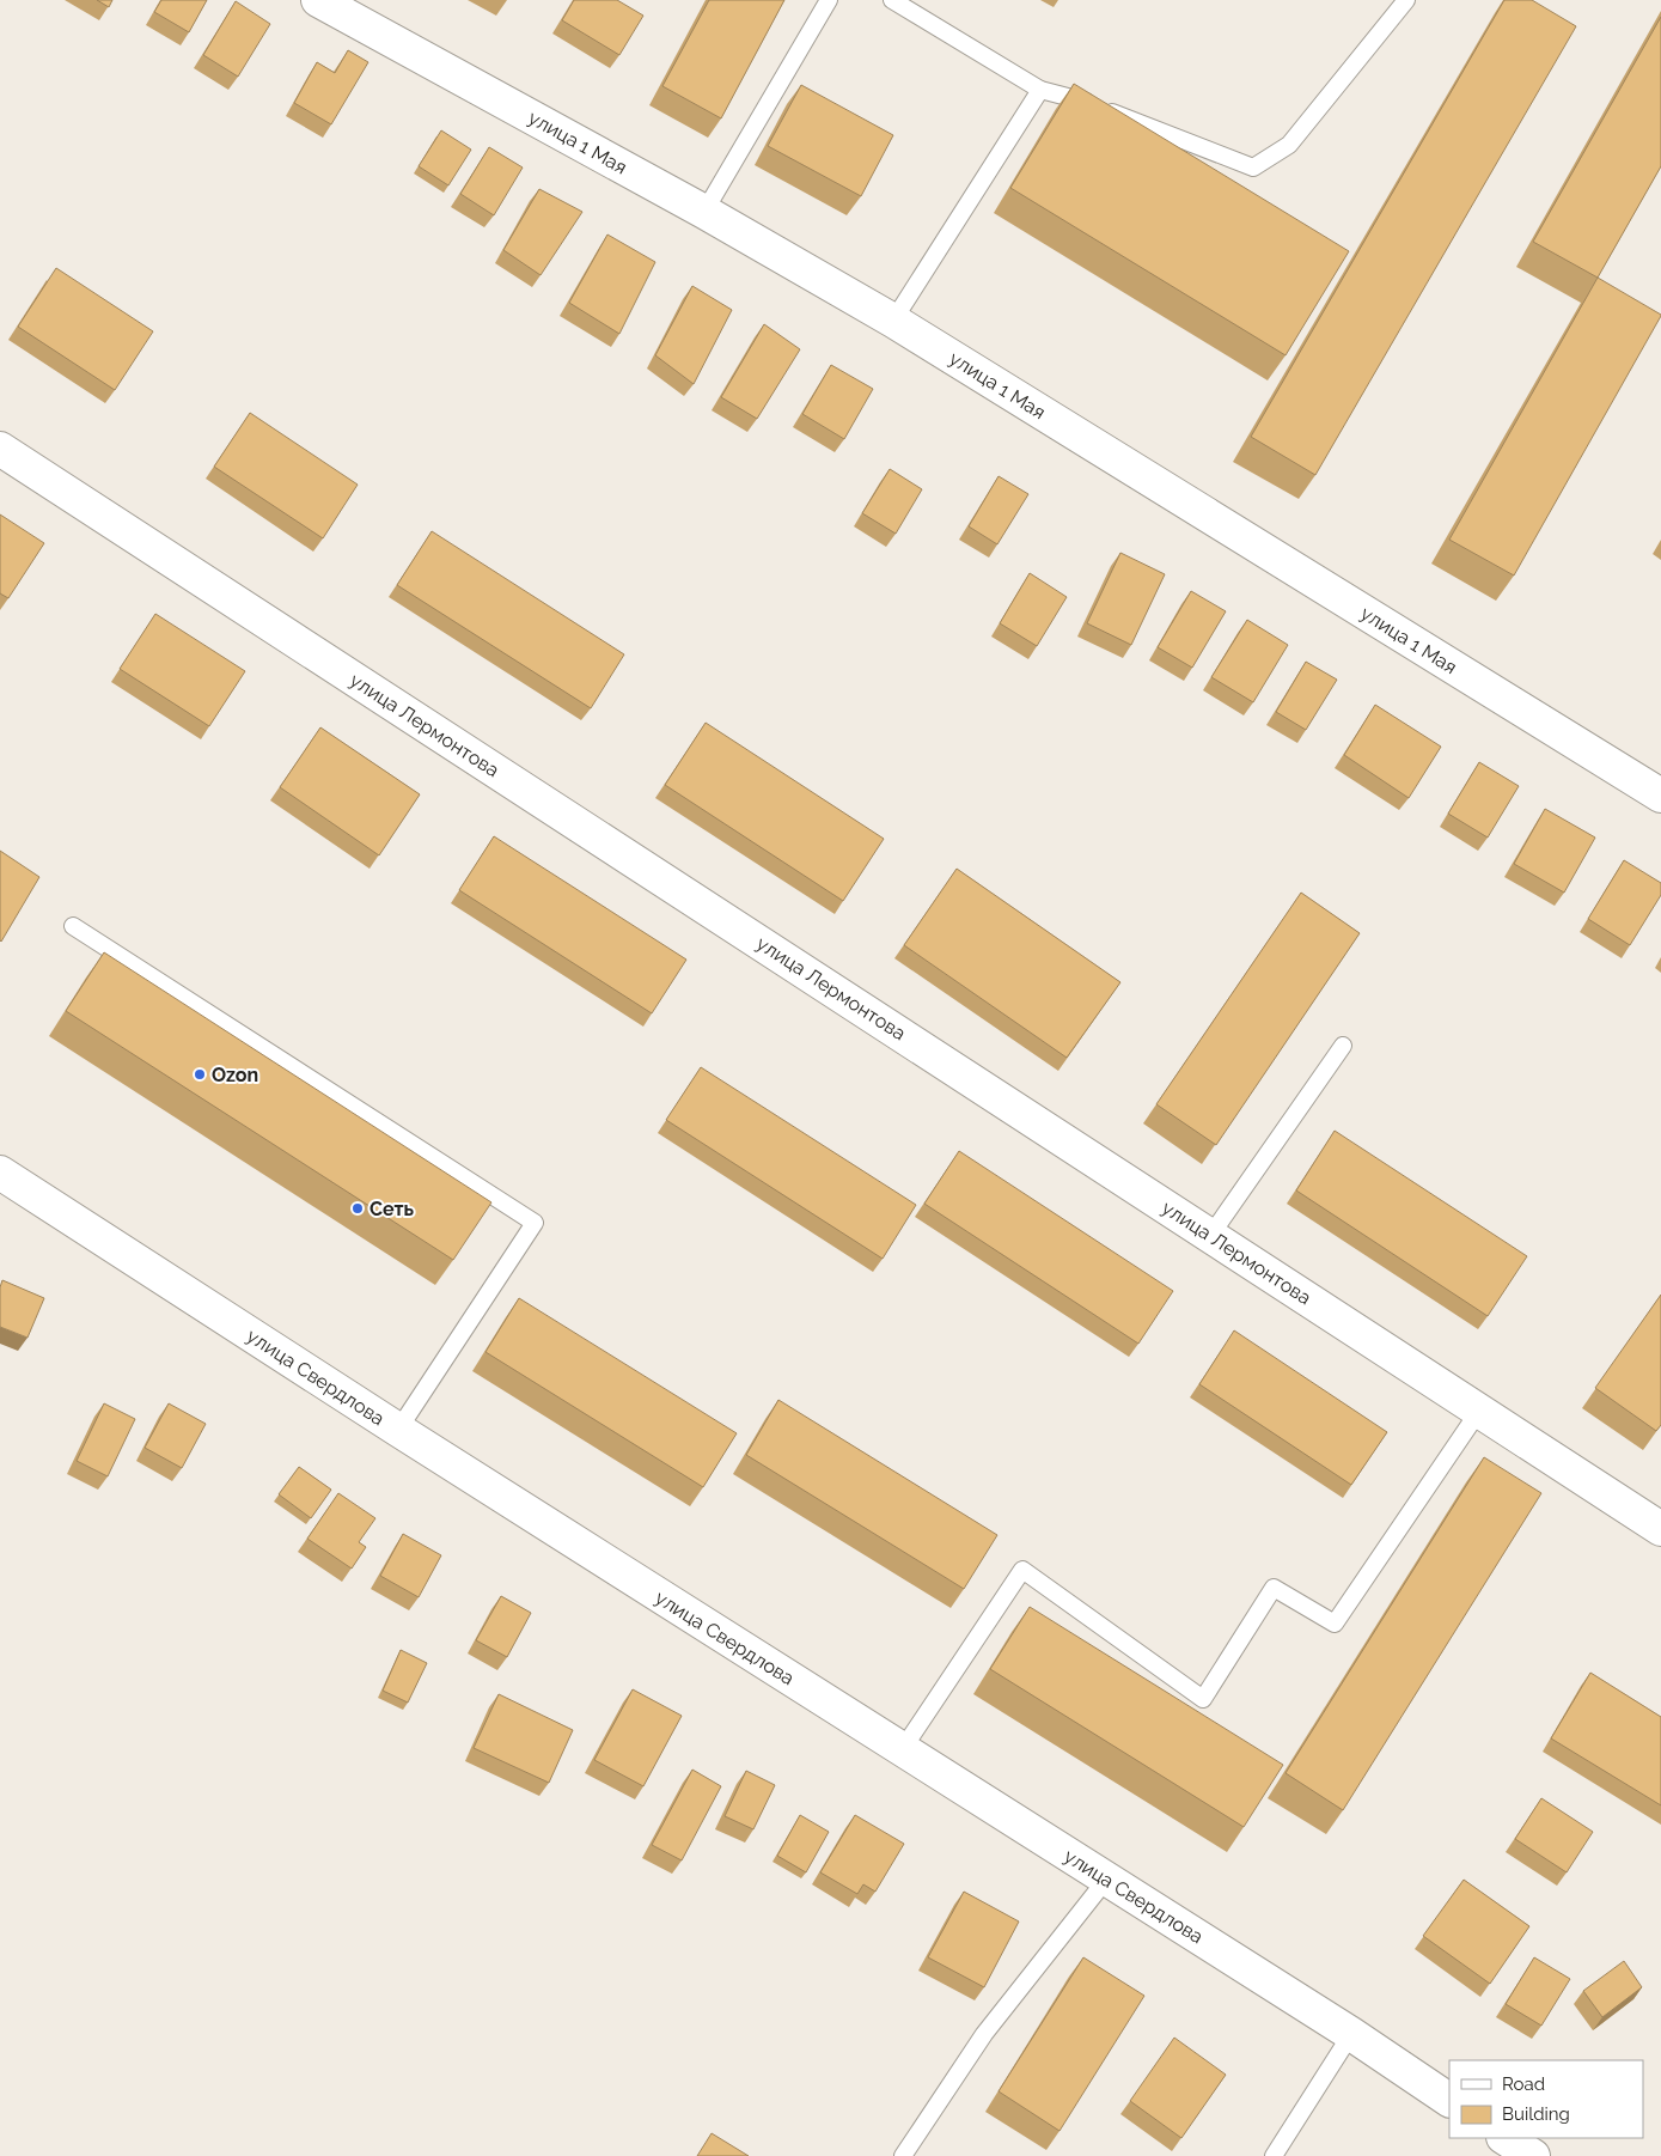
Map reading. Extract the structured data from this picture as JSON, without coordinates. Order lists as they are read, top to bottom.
{
  "streets": {
    "street": ["улица 1 Мая", "улица Лермонтова", "улица Свердлова"]
  },
  "places": ["Ozon", "Сеть"],
  "legend": ["Road", "Building"]
}
